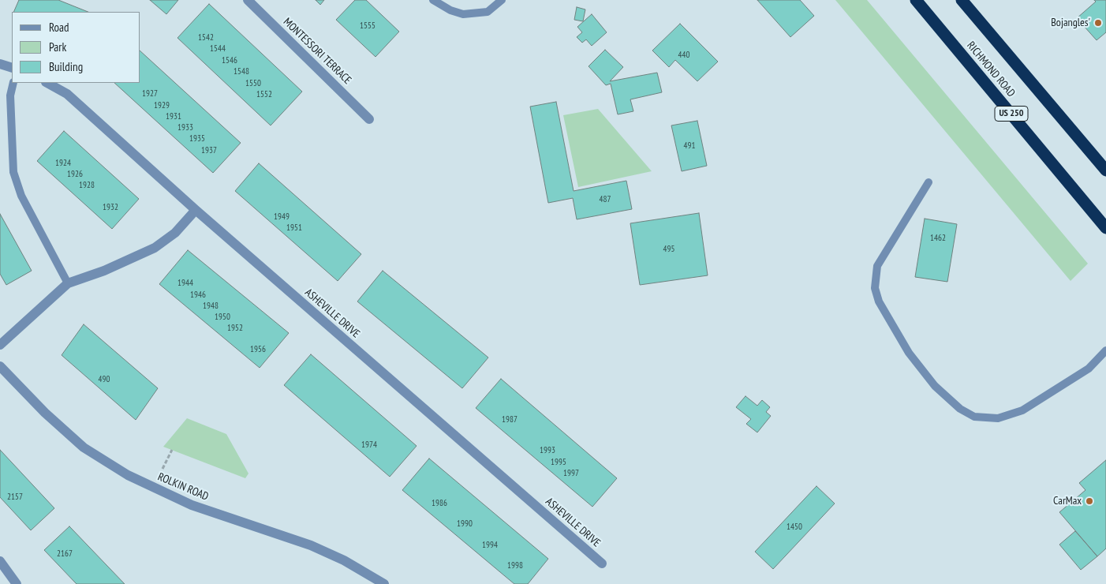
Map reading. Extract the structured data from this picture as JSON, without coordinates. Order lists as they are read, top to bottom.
{
  "streets": {
    "highway": ["RICHMOND ROAD", "US 250"],
    "street": ["MONTESSORI TERRACE", "ASHEVILLE DRIVE", "ROLKIN ROAD"]
  },
  "places": ["Bojangles'", "CarMax"],
  "house_numbers": [
    "1555",
    "1542",
    "1544",
    "440",
    "1546",
    "1548",
    "1550",
    "1927",
    "1552",
    "1929",
    "1931",
    "1933",
    "1935",
    "491",
    "1937",
    "1924",
    "1926",
    "1928",
    "487",
    "1932",
    "1949",
    "1951",
    "1462",
    "495",
    "1944",
    "1946",
    "1948",
    "1950",
    "1952",
    "1956",
    "490",
    "1987",
    "1974",
    "1993",
    "1995",
    "1997",
    "2157",
    "1986",
    "1990",
    "1450",
    "1994",
    "2167",
    "1998"
  ],
  "legend": ["Road", "Park", "Building"]
}
